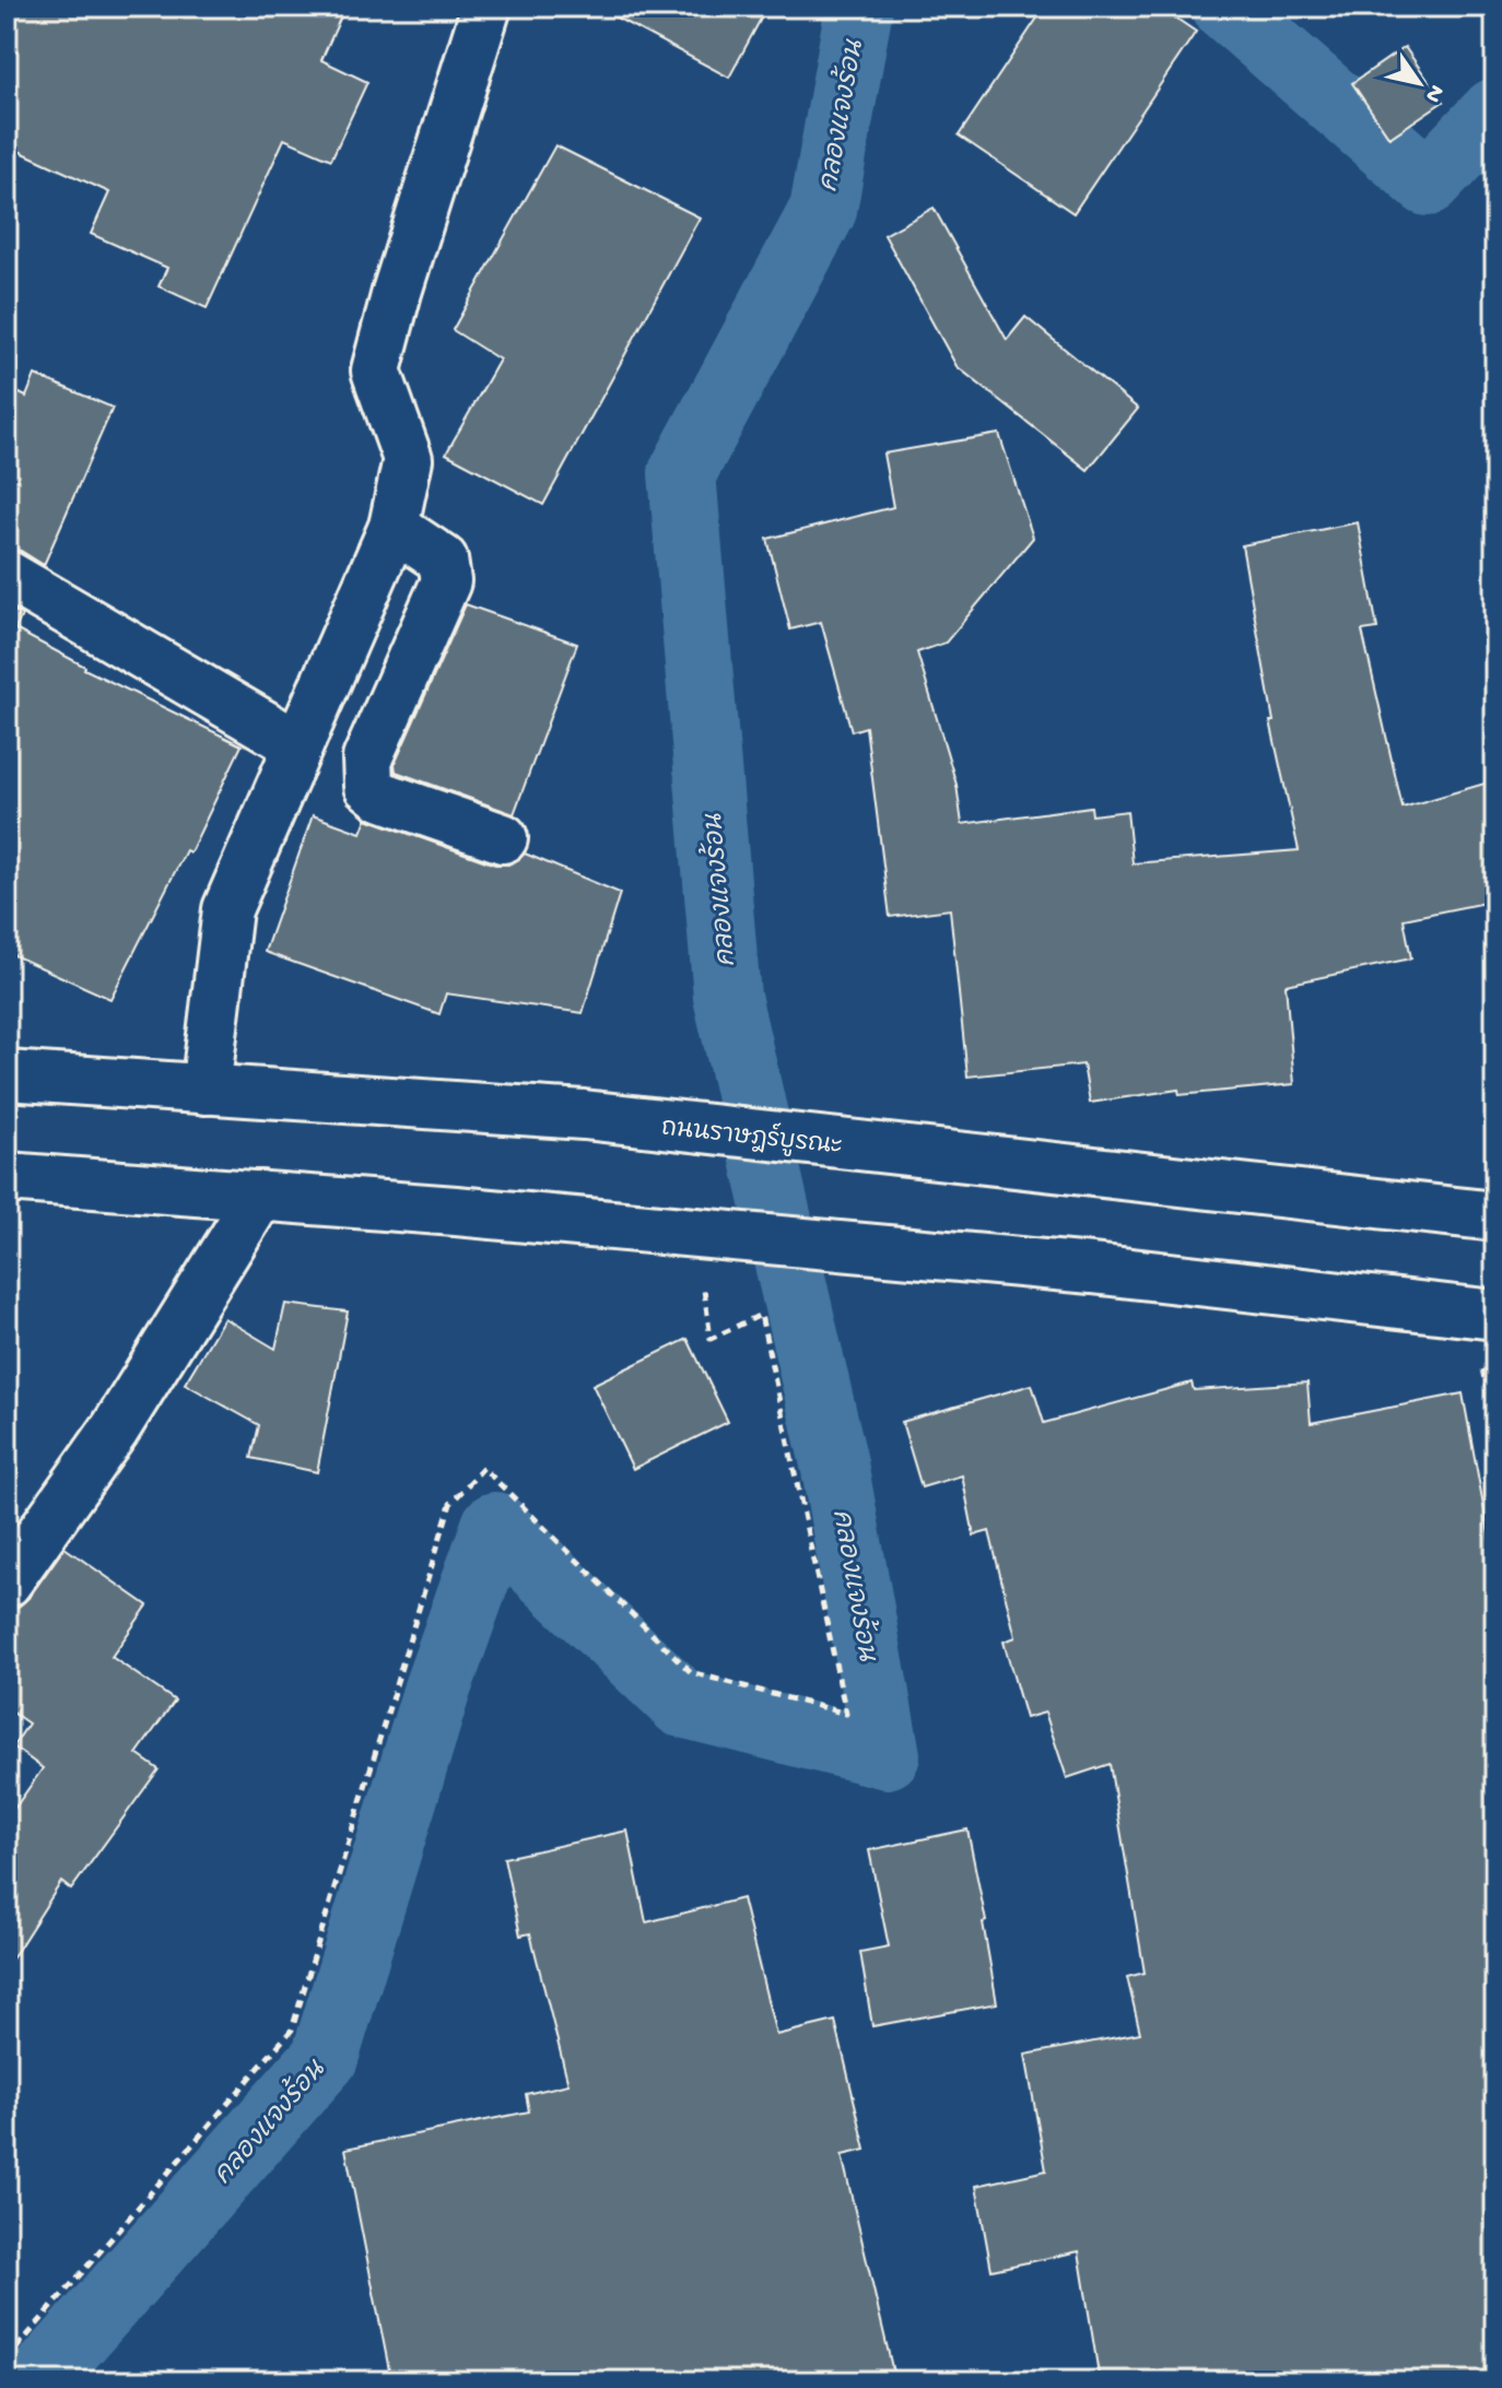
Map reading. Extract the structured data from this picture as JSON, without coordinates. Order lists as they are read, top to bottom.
{
  "streets": {
    "main road": ["ถนนราษฎร์บูรณะ"]
  },
  "water": ["คลองแจงร้อน"],
  "north": "bottom right"
}
